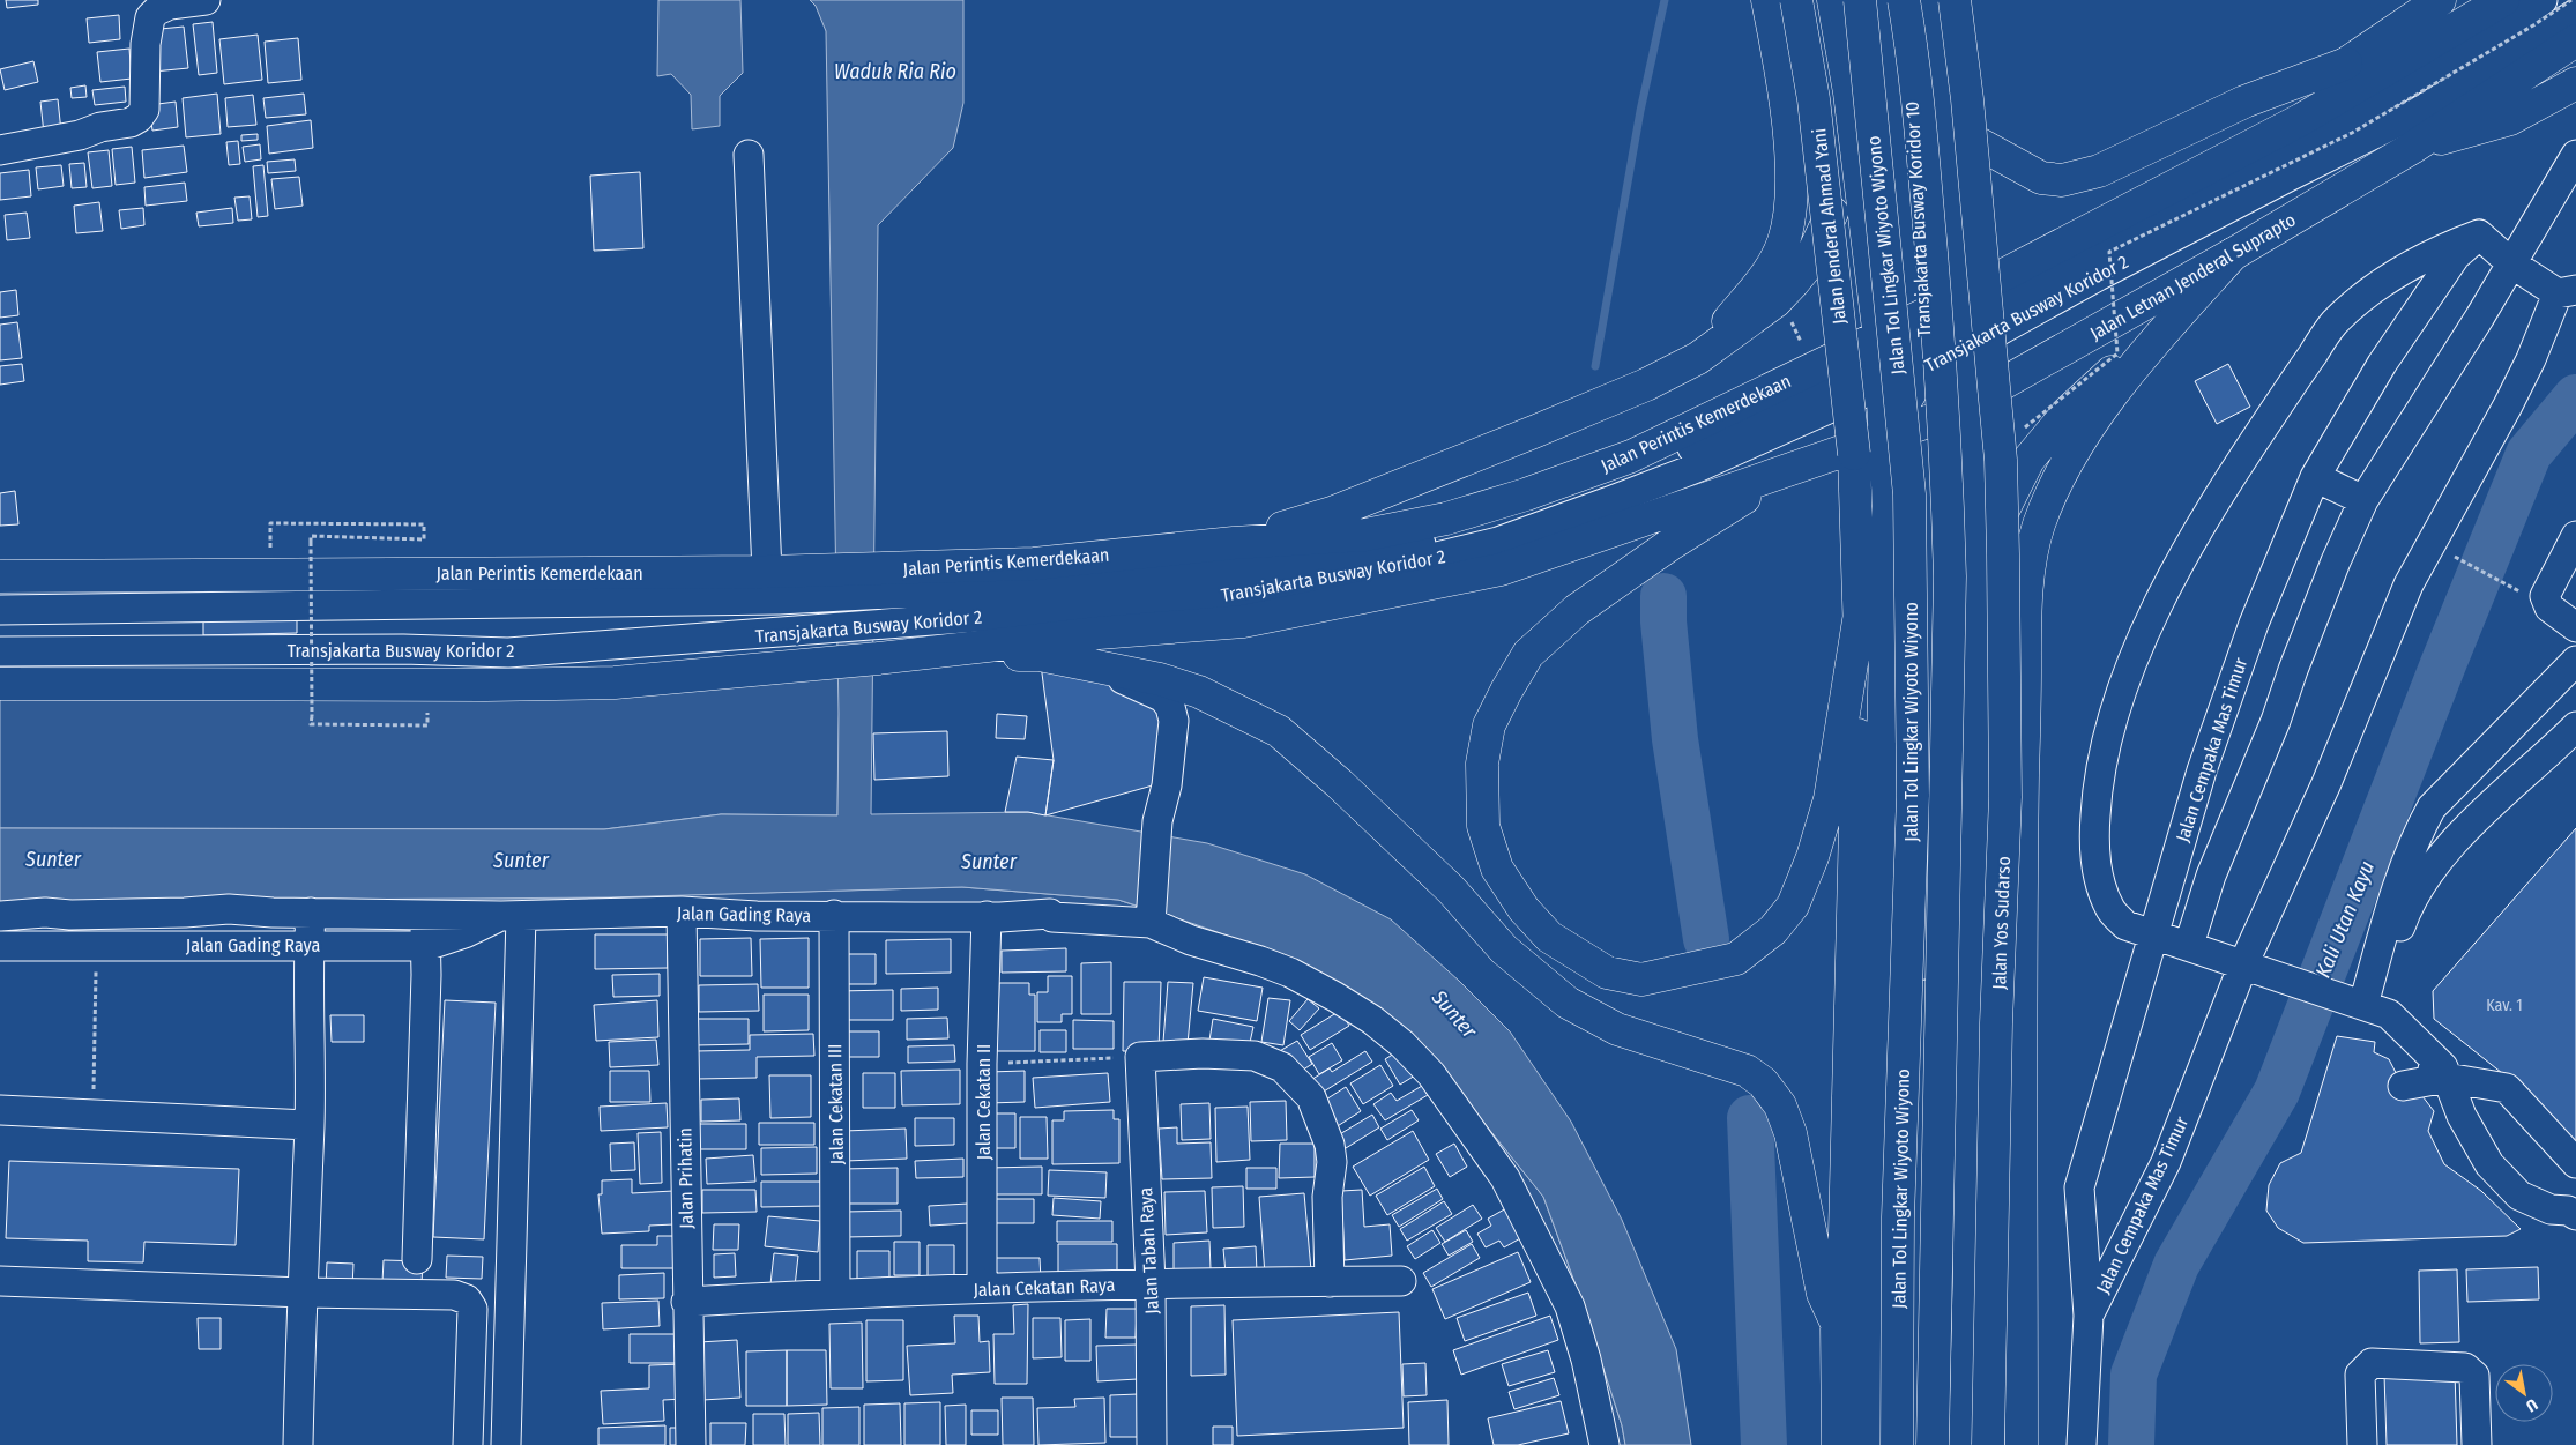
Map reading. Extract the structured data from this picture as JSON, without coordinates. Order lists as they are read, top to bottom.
{
  "streets": {
    "main road": [
      "Jalan Jenderal Ahmad Yani",
      "Jalan Tol Lingkar Wiyoto Wiyono",
      "Jalan Letnan Jenderal Suprapto",
      "Jalan Perintis Kemerdekaan",
      "Jalan Yos Sudarso"
    ],
    "street": [
      "Transjakarta Busway Koridor 10",
      "Transjakarta Busway Koridor 2",
      "Jalan Cempaka Mas Timur",
      "Jalan Gading Raya",
      "Jalan Cekatan II",
      "Jalan Cekatan III",
      "Jalan Prihatin",
      "Jalan Tabah Raya",
      "Jalan Cekatan Raya"
    ]
  },
  "crossings": [
    ["Transjakarta Busway Koridor 10", "Jalan Jenderal Ahmad Yani"],
    ["Transjakarta Busway Koridor 10", "Jalan Tol Lingkar Wiyoto Wiyono"],
    ["Transjakarta Busway Koridor 10", "Transjakarta Busway Koridor 2"],
    ["Transjakarta Busway Koridor 10", "Jalan Perintis Kemerdekaan"],
    ["Jalan Jenderal Ahmad Yani", "Jalan Tol Lingkar Wiyoto Wiyono"],
    ["Jalan Jenderal Ahmad Yani", "Jalan Letnan Jenderal Suprapto"],
    ["Jalan Jenderal Ahmad Yani", "Transjakarta Busway Koridor 2"],
    ["Jalan Jenderal Ahmad Yani", "Jalan Perintis Kemerdekaan"],
    ["Jalan Jenderal Ahmad Yani", "Jalan Yos Sudarso"],
    ["Jalan Letnan Jenderal Suprapto", "Jalan Perintis Kemerdekaan"],
    ["Jalan Letnan Jenderal Suprapto", "Jalan Yos Sudarso"],
    ["Transjakarta Busway Koridor 2", "Jalan Perintis Kemerdekaan"],
    ["Jalan Perintis Kemerdekaan", "Jalan Yos Sudarso"],
    ["Jalan Gading Raya", "Jalan Cekatan II"],
    ["Jalan Gading Raya", "Jalan Cekatan III"],
    ["Jalan Gading Raya", "Jalan Prihatin"],
    ["Jalan Cekatan II", "Jalan Cekatan Raya"],
    ["Jalan Cekatan III", "Jalan Cekatan Raya"],
    ["Jalan Prihatin", "Jalan Cekatan Raya"],
    ["Jalan Tabah Raya", "Jalan Cekatan Raya"]
  ],
  "water": ["Waduk Ria Rio", "Sunter", "Kali Utan Kayu"],
  "house_numbers": ["Kav. 1"],
  "north": "bottom right"
}
